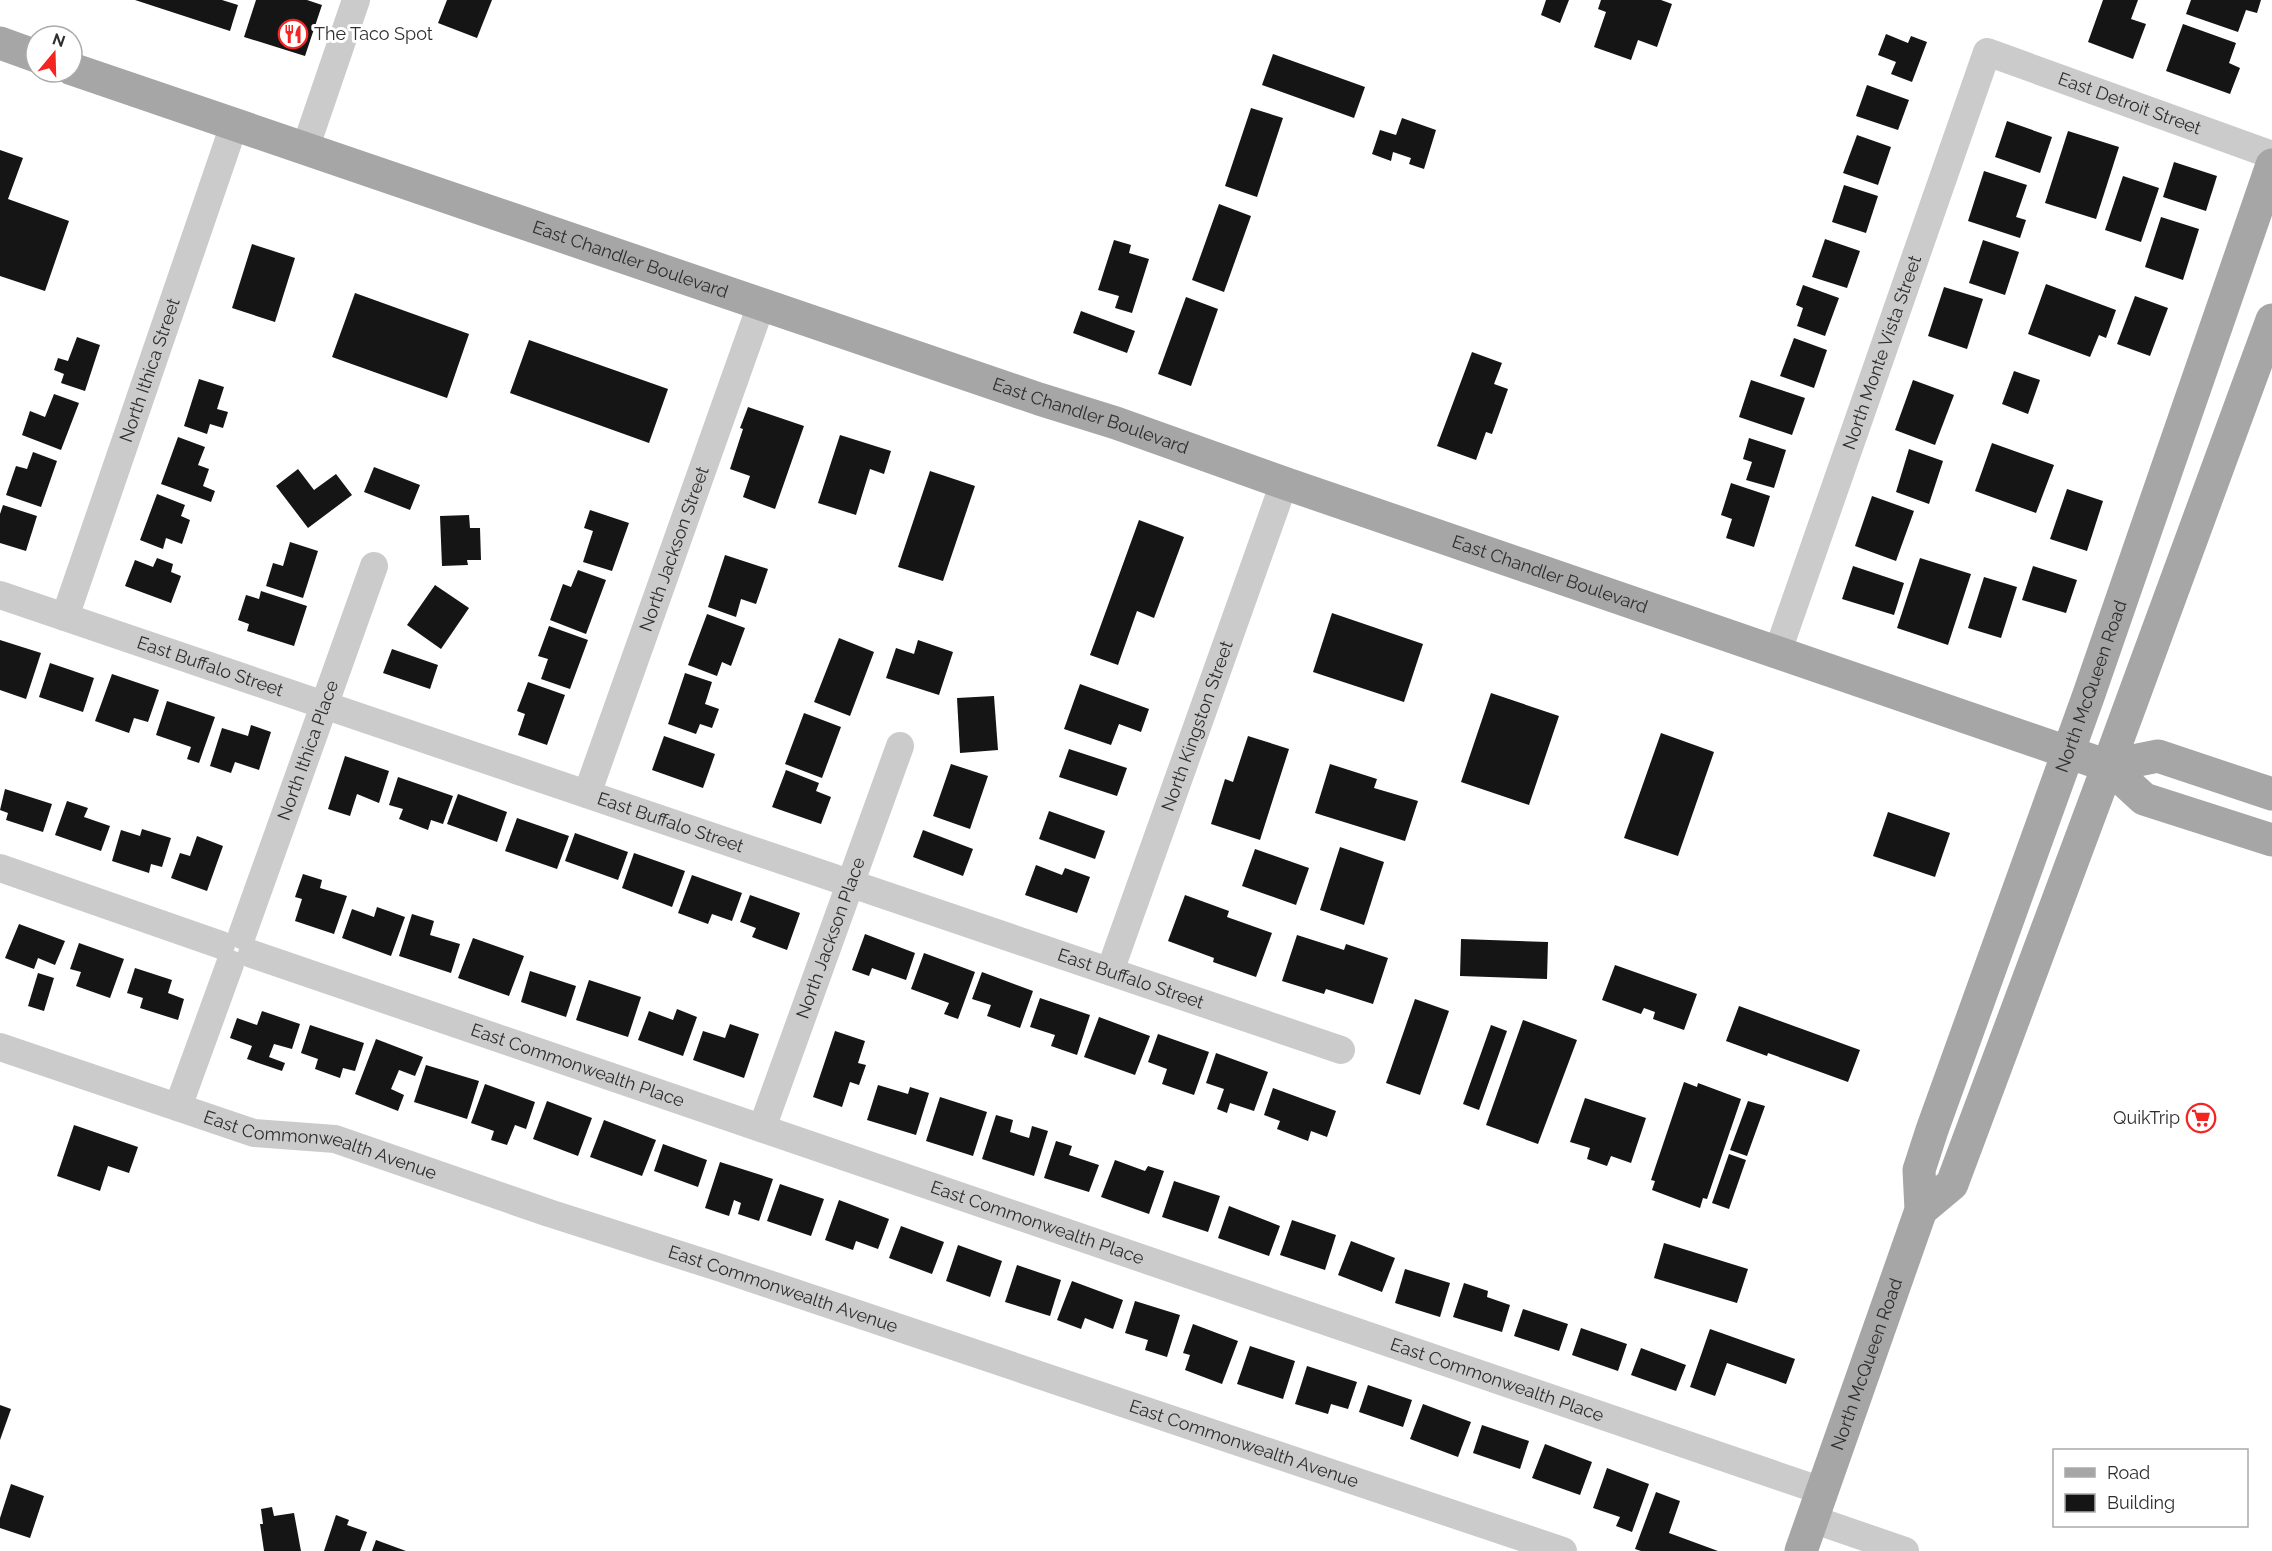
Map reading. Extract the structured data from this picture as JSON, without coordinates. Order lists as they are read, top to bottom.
{
  "streets": {
    "main road": ["East Chandler Boulevard", "North McQueen Road"],
    "street": [
      "East Detroit Street",
      "North Monte Vista Street",
      "North Ithica Street",
      "North Jackson Street",
      "East Buffalo Street",
      "North Kingston Street",
      "North Ithica Place",
      "North Jackson Place",
      "East Commonwealth Place",
      "East Commonwealth Avenue"
    ]
  },
  "crossings": [
    ["East Detroit Street", "North Monte Vista Street"],
    ["East Chandler Boulevard", "North Monte Vista Street"],
    ["East Chandler Boulevard", "North Ithica Street"],
    ["East Chandler Boulevard", "North Jackson Street"],
    ["East Chandler Boulevard", "North McQueen Road"],
    ["East Chandler Boulevard", "North Kingston Street"],
    ["North Ithica Street", "East Buffalo Street"],
    ["North Jackson Street", "East Buffalo Street"],
    ["East Buffalo Street", "North Kingston Street"],
    ["East Buffalo Street", "North Ithica Place"],
    ["East Buffalo Street", "North Jackson Place"],
    ["North McQueen Road", "East Commonwealth Place"],
    ["North Ithica Place", "East Commonwealth Place"],
    ["North Ithica Place", "East Commonwealth Avenue"],
    ["North Jackson Place", "East Commonwealth Place"]
  ],
  "places": {
    "restaurant": ["The Taco Spot"],
    "supermarket": ["QuikTrip"]
  },
  "legend": ["Road", "Building"],
  "north": "top"
}
